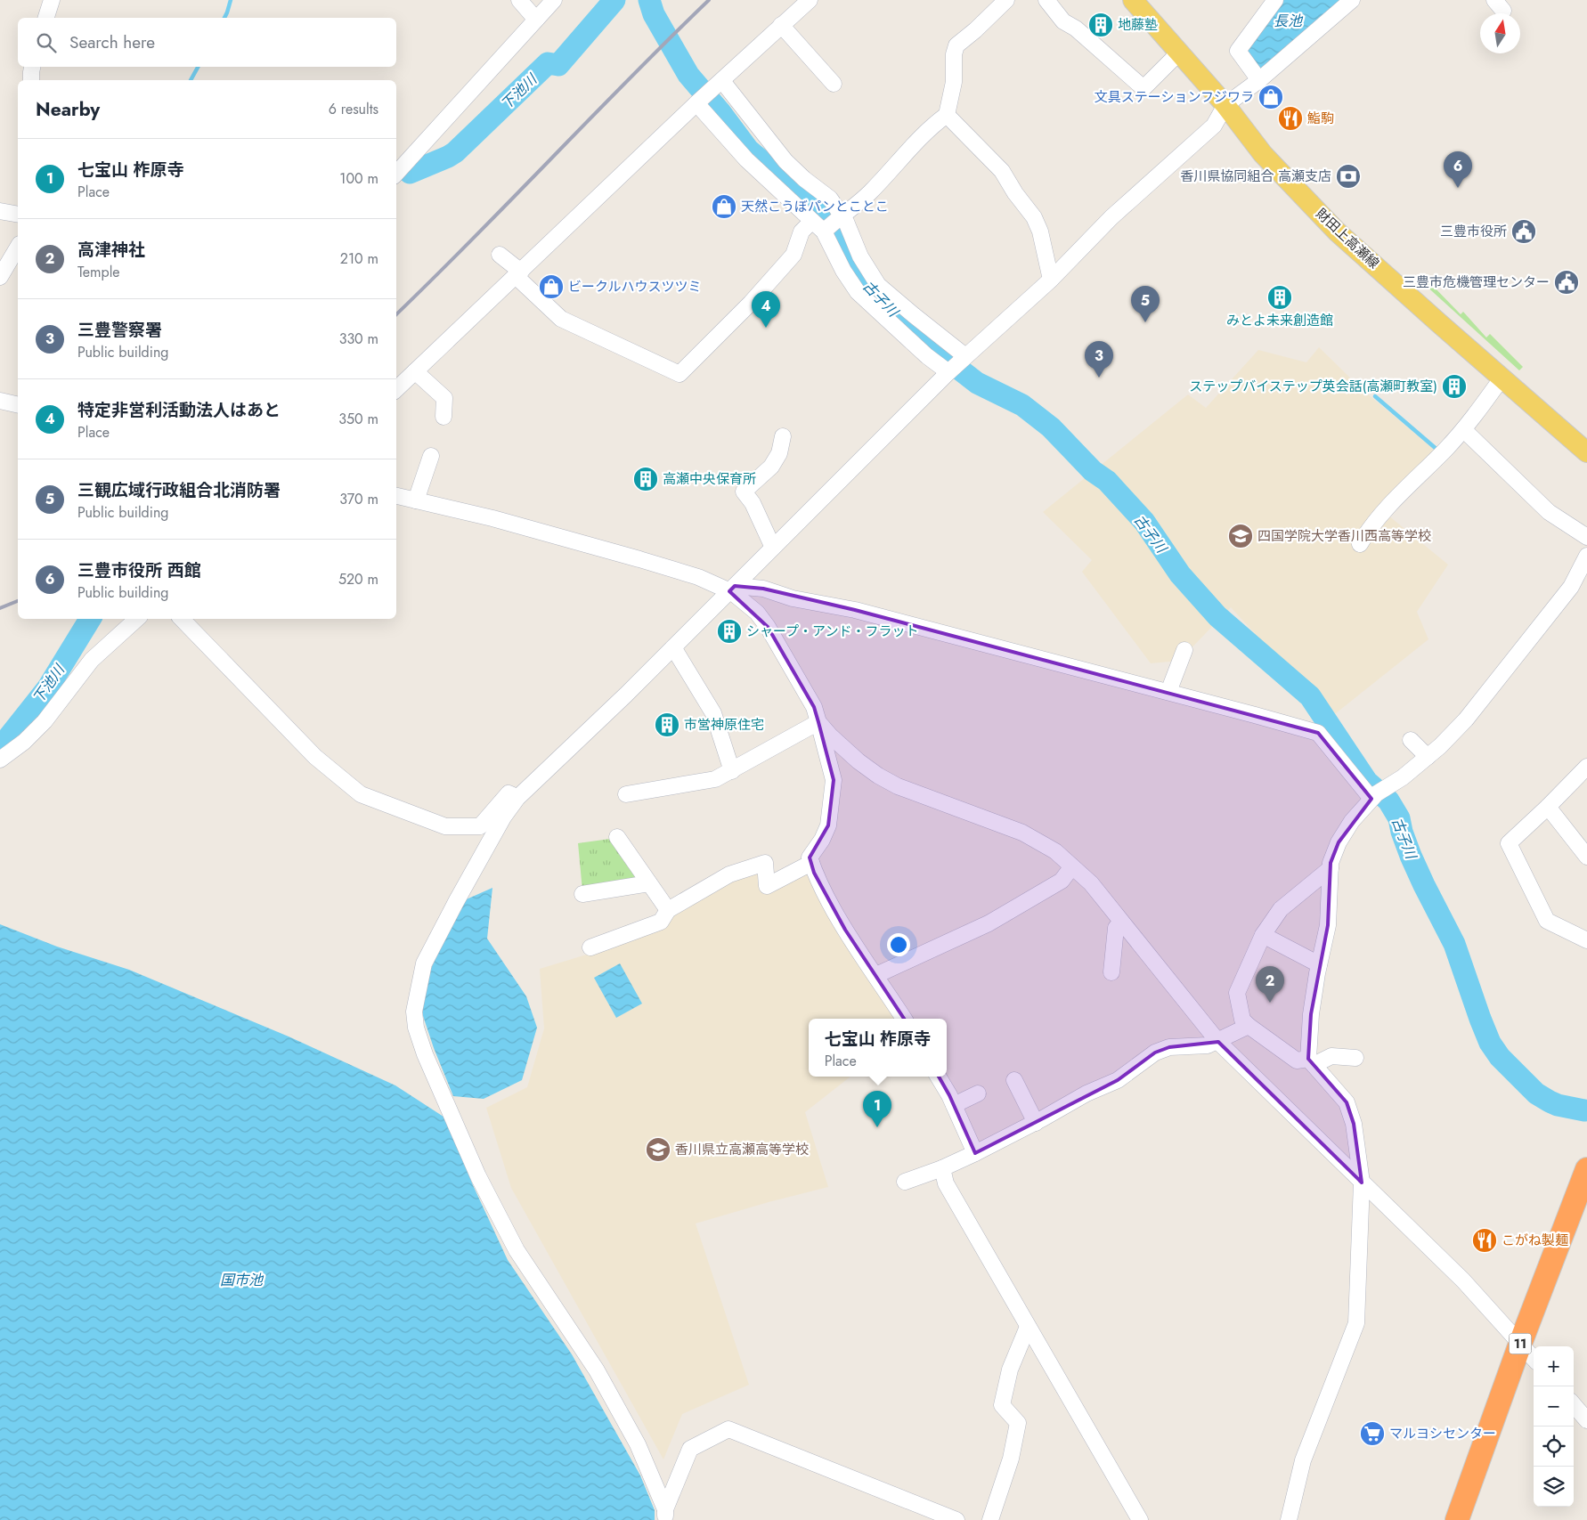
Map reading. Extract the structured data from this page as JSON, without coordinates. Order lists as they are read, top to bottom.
{
  "streets": {
    "highway": ["11"],
    "main road": ["財田上高瀬線"]
  },
  "water": [
    "長池",
    "下池川",
    "古子川",
    "国市池"
  ],
  "places": {
    "building": [
      "地藤塾",
      "みとよ未来創造館",
      "ステップバイステップ英会話(高瀬町教室)",
      "高瀬中央保育所",
      "シャープ・アンド・フラット",
      "市営神原住宅"
    ],
    "shop": ["文具ステーションフジワラ", "天然こうぼパンとことこ", "ビークルハウスツツミ"],
    "restaurant": ["鮨駒", "こがね製麺"],
    "bank": ["香川県協同組合 高瀬支店"],
    "public building": ["三豊市役所", "三豊市危機管理センター"],
    "school or university": ["四国学院大学香川西高等学校", "香川県立高瀬高等学校"],
    "supermarket": ["マルヨシセンター"]
  },
  "north": "top",
  "page": {
    "search": "Search here",
    "heading": ["Nearby", "6 results"],
    "list": [
      {
        "mark": "1",
        "name": "七宝山 柞原寺",
        "note": "Place",
        "value": "100 m"
      },
      {
        "mark": "2",
        "name": "高津神社",
        "note": "Temple",
        "value": "210 m"
      },
      {
        "mark": "3",
        "name": "三豊警察署",
        "note": "Public building",
        "value": "330 m"
      },
      {
        "mark": "4",
        "name": "特定非営利活動法人はあと",
        "note": "Place",
        "value": "350 m"
      },
      {
        "mark": "5",
        "name": "三観広域行政組合北消防署",
        "note": "Public building",
        "value": "370 m"
      },
      {
        "mark": "6",
        "name": "三豊市役所 西館",
        "note": "Public building",
        "value": "520 m"
      }
    ],
    "pins": [
      "6",
      "5",
      "4",
      "3",
      "2",
      "1"
    ],
    "popup": ["七宝山 柞原寺", "Place"],
    "map_buttons": ["+", "−"]
  }
}
